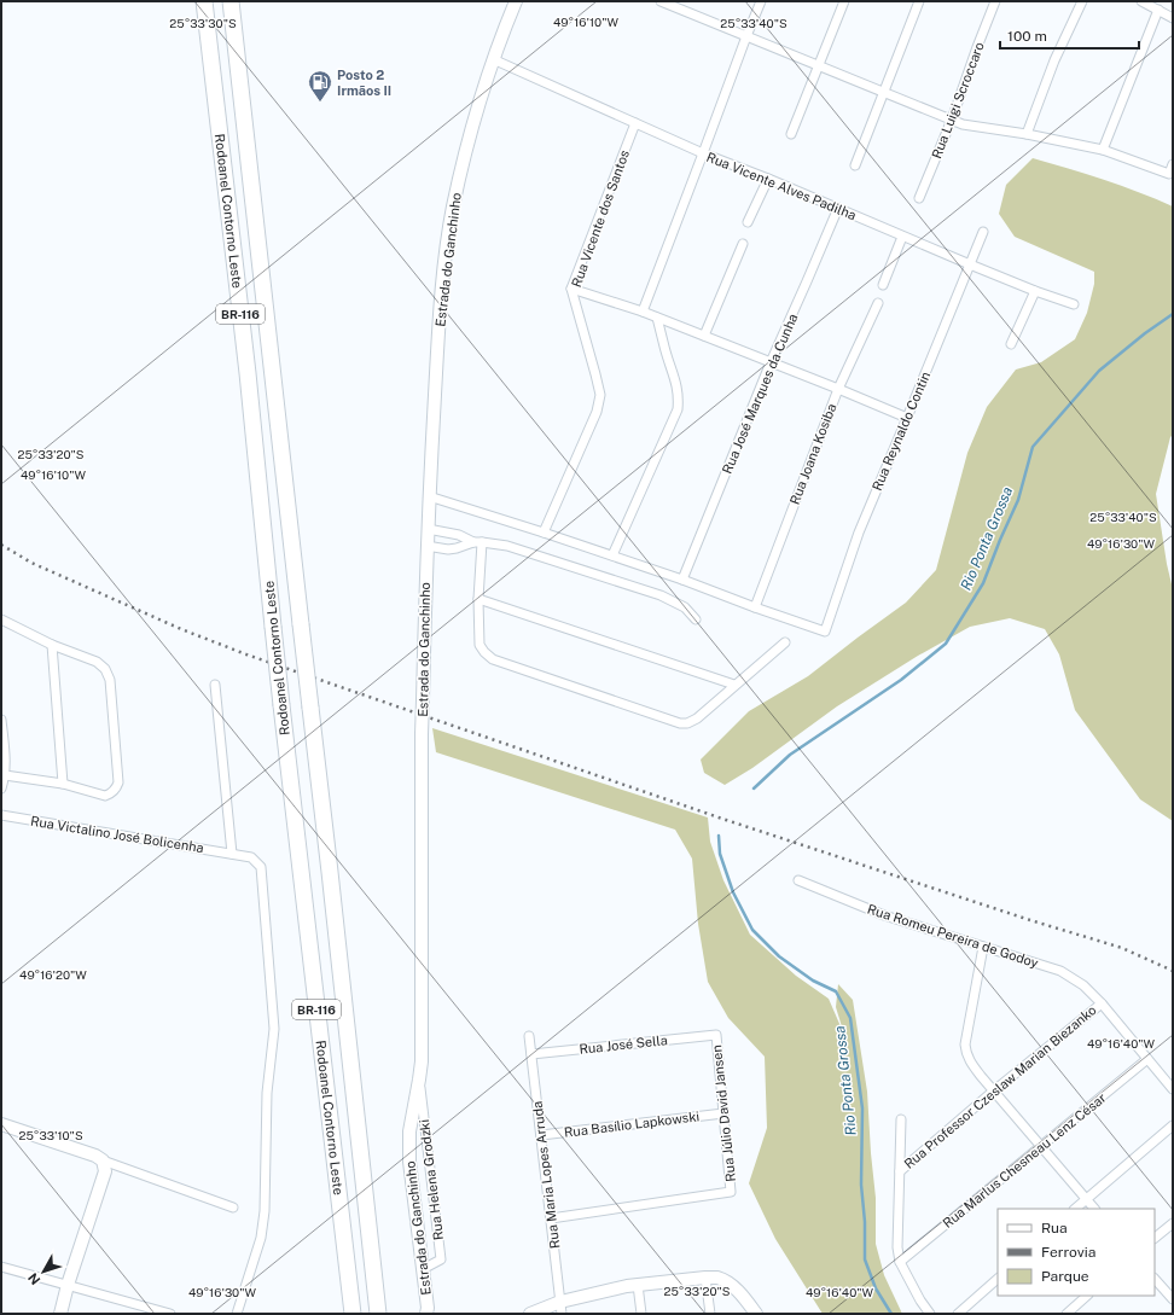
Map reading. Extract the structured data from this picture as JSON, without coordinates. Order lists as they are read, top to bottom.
{
  "streets": {
    "highway": ["Rodoanel Contorno Leste", "BR-116"],
    "street": [
      "Rua Luigi Scroccaro",
      "Rua Vicente Alves Padilha",
      "Rua Vicente dos Santos",
      "Estrada do Ganchinho",
      "Rua José Marques da Cunha",
      "Rua Reynaldo Contin",
      "Rua Joana Kosiba",
      "Rua Victalino José Bolicenha",
      "Rua Romeu Pereira de Godoy",
      "Rua José Sella",
      "Rua Professor Czeslaw Marian Biezanko",
      "Rua Júlio David Jansen",
      "Rua Basílio Lapkowski",
      "Rua Marlus Chesneau Lenz César",
      "Rua Maria Lopes Arruda",
      "Rua Helena Grodzki"
    ]
  },
  "crossings": [
    ["Rua Vicente Alves Padilha", "Rua Vicente dos Santos"],
    ["Rua Vicente Alves Padilha", "Estrada do Ganchinho"],
    ["Rua Vicente Alves Padilha", "Rua José Marques da Cunha"],
    ["Rua Vicente Alves Padilha", "Rua Reynaldo Contin"],
    ["Estrada do Ganchinho", "Rua Helena Grodzki"],
    ["Rua Reynaldo Contin", "Rua Joana Kosiba"],
    ["Rua Romeu Pereira de Godoy", "Rua Professor Czeslaw Marian Biezanko"],
    ["Rua Romeu Pereira de Godoy", "Rua Marlus Chesneau Lenz César"],
    ["Rua José Sella", "Rua Júlio David Jansen"],
    ["Rua José Sella", "Rua Maria Lopes Arruda"],
    ["Rua Júlio David Jansen", "Rua Basílio Lapkowski"],
    ["Rua Júlio David Jansen", "Rua Maria Lopes Arruda"],
    ["Rua Basílio Lapkowski", "Rua Maria Lopes Arruda"]
  ],
  "water": ["Rio Ponta Grossa"],
  "places": {
    "fuel station": ["Posto 2 Irmãos II"]
  },
  "legend": ["Rua", "Ferrovia", "Parque"],
  "scale_bar": "100 m",
  "north": "bottom left",
  "coordinates": [
    "49°16'10\"W",
    "25°33'30\"S",
    "25°33'40\"S",
    "25°33'20\"S",
    "49°16'30\"W",
    "49°16'20\"W",
    "49°16'40\"W",
    "25°33'10\"S"
  ]
}
